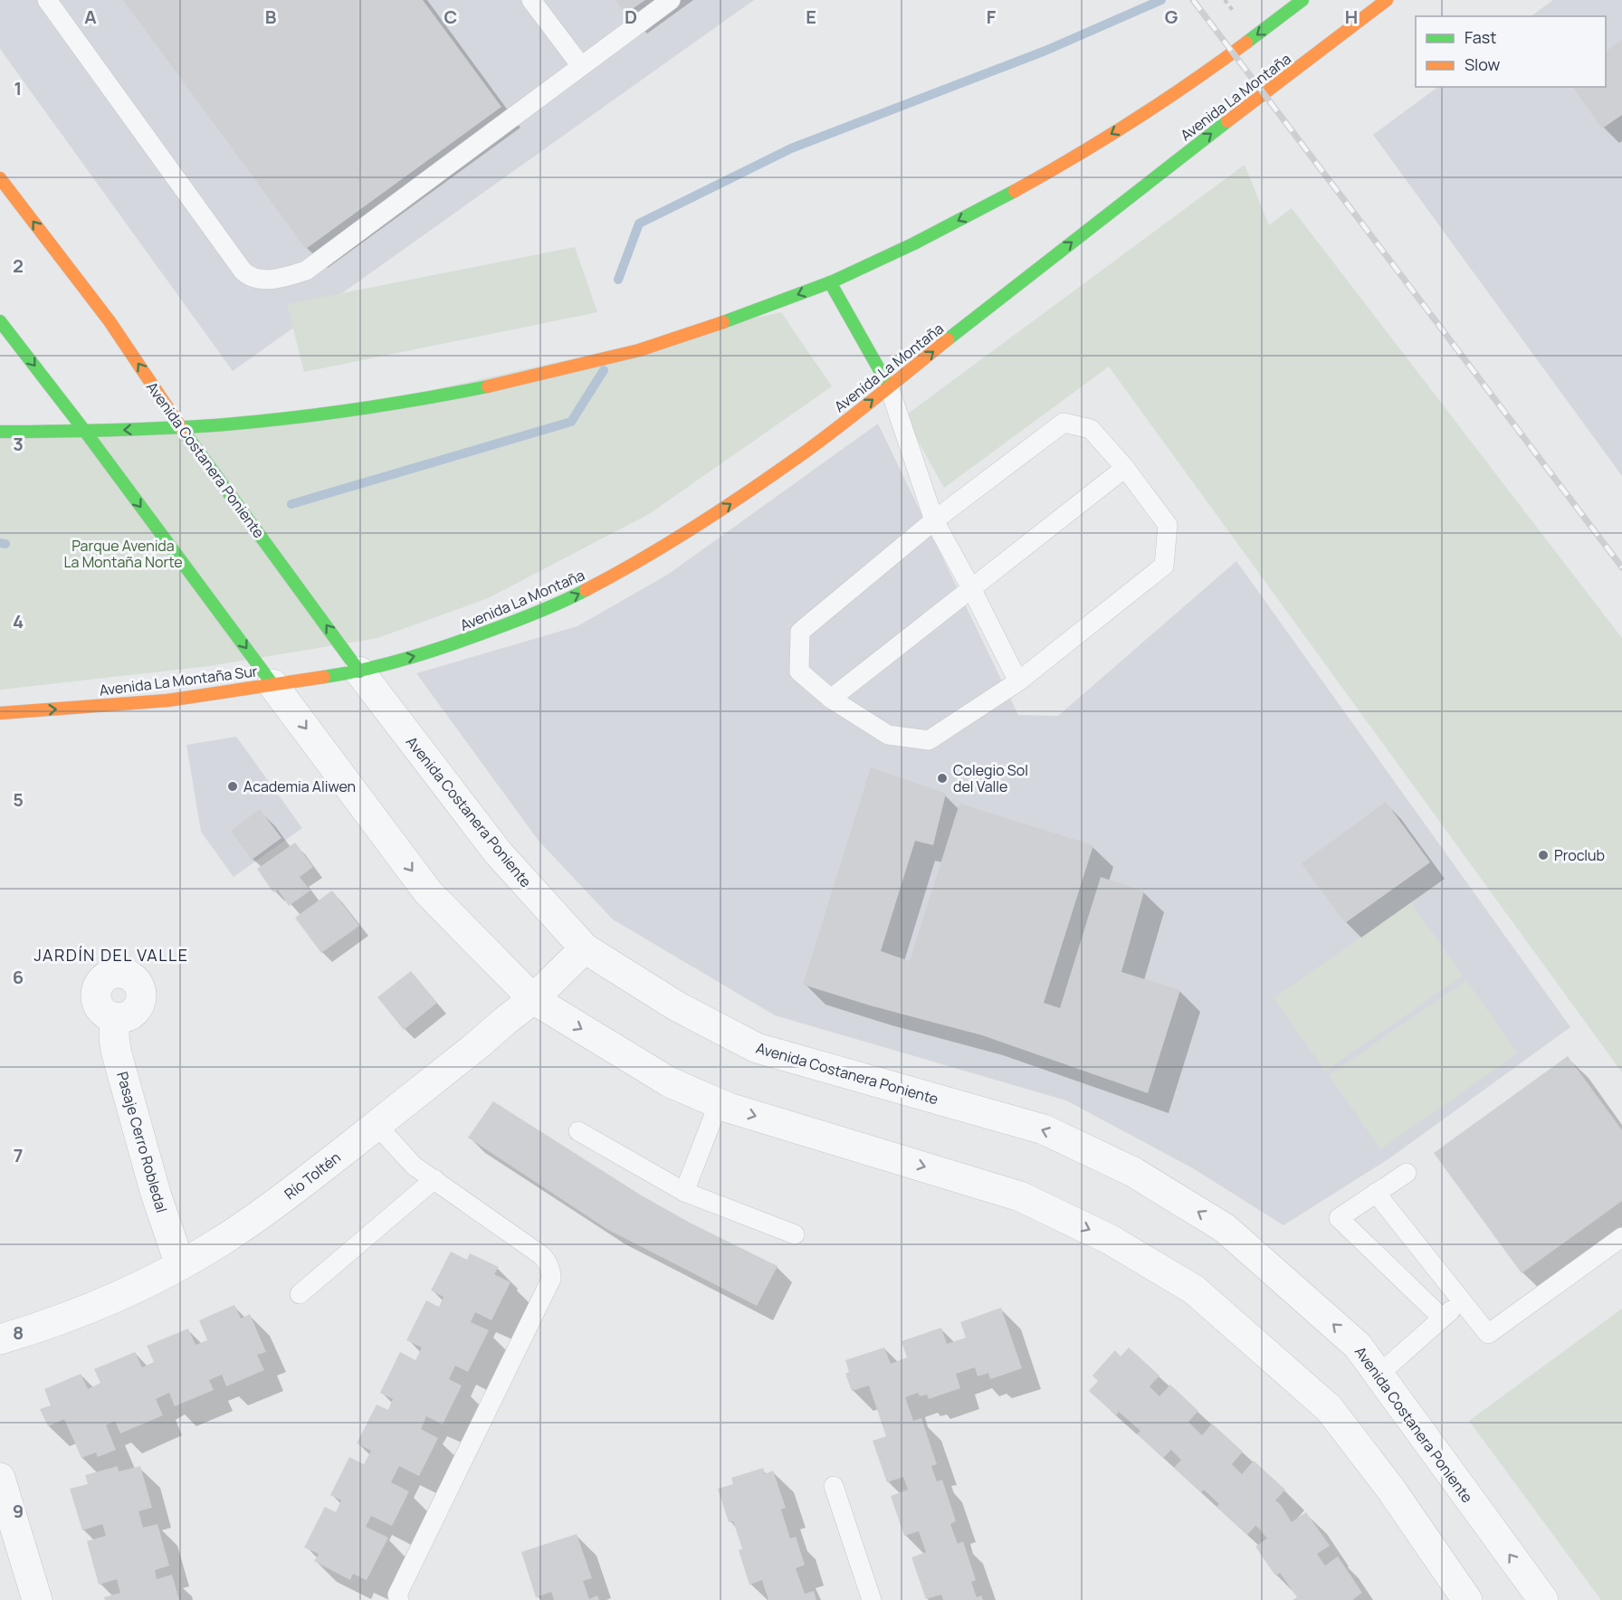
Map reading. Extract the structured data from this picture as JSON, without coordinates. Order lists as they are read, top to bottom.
{
  "streets": {
    "main road": ["Avenida La Montaña", "Avenida Costanera Poniente", "Avenida La Montaña Sur"],
    "street": ["Pasaje Cerro Robledal", "Río Toltén"]
  },
  "crossings": [
    ["Avenida La Montaña", "Avenida Costanera Poniente"],
    ["Avenida La Montaña", "Avenida La Montaña Sur"],
    ["Avenida Costanera Poniente", "Avenida La Montaña Sur"],
    ["Avenida Costanera Poniente", "Río Toltén"],
    ["Pasaje Cerro Robledal", "Río Toltén"]
  ],
  "one_way": ["Avenida Costanera Poniente", "Avenida La Montaña Sur"],
  "districts": ["JARDÍN DEL VALLE"],
  "parks": ["Parque Avenida La Montaña Norte"],
  "places": ["Colegio Sol del Valle", "Academia Aliwen", "Proclub"],
  "legend": ["Fast", "Slow"],
  "grid": {
    "columns": [
      "A",
      "B",
      "C",
      "D",
      "E",
      "F",
      "G",
      "H"
    ],
    "rows": [
      "1",
      "2",
      "3",
      "4",
      "5",
      "6",
      "7",
      "8",
      "9"
    ]
  }
}
